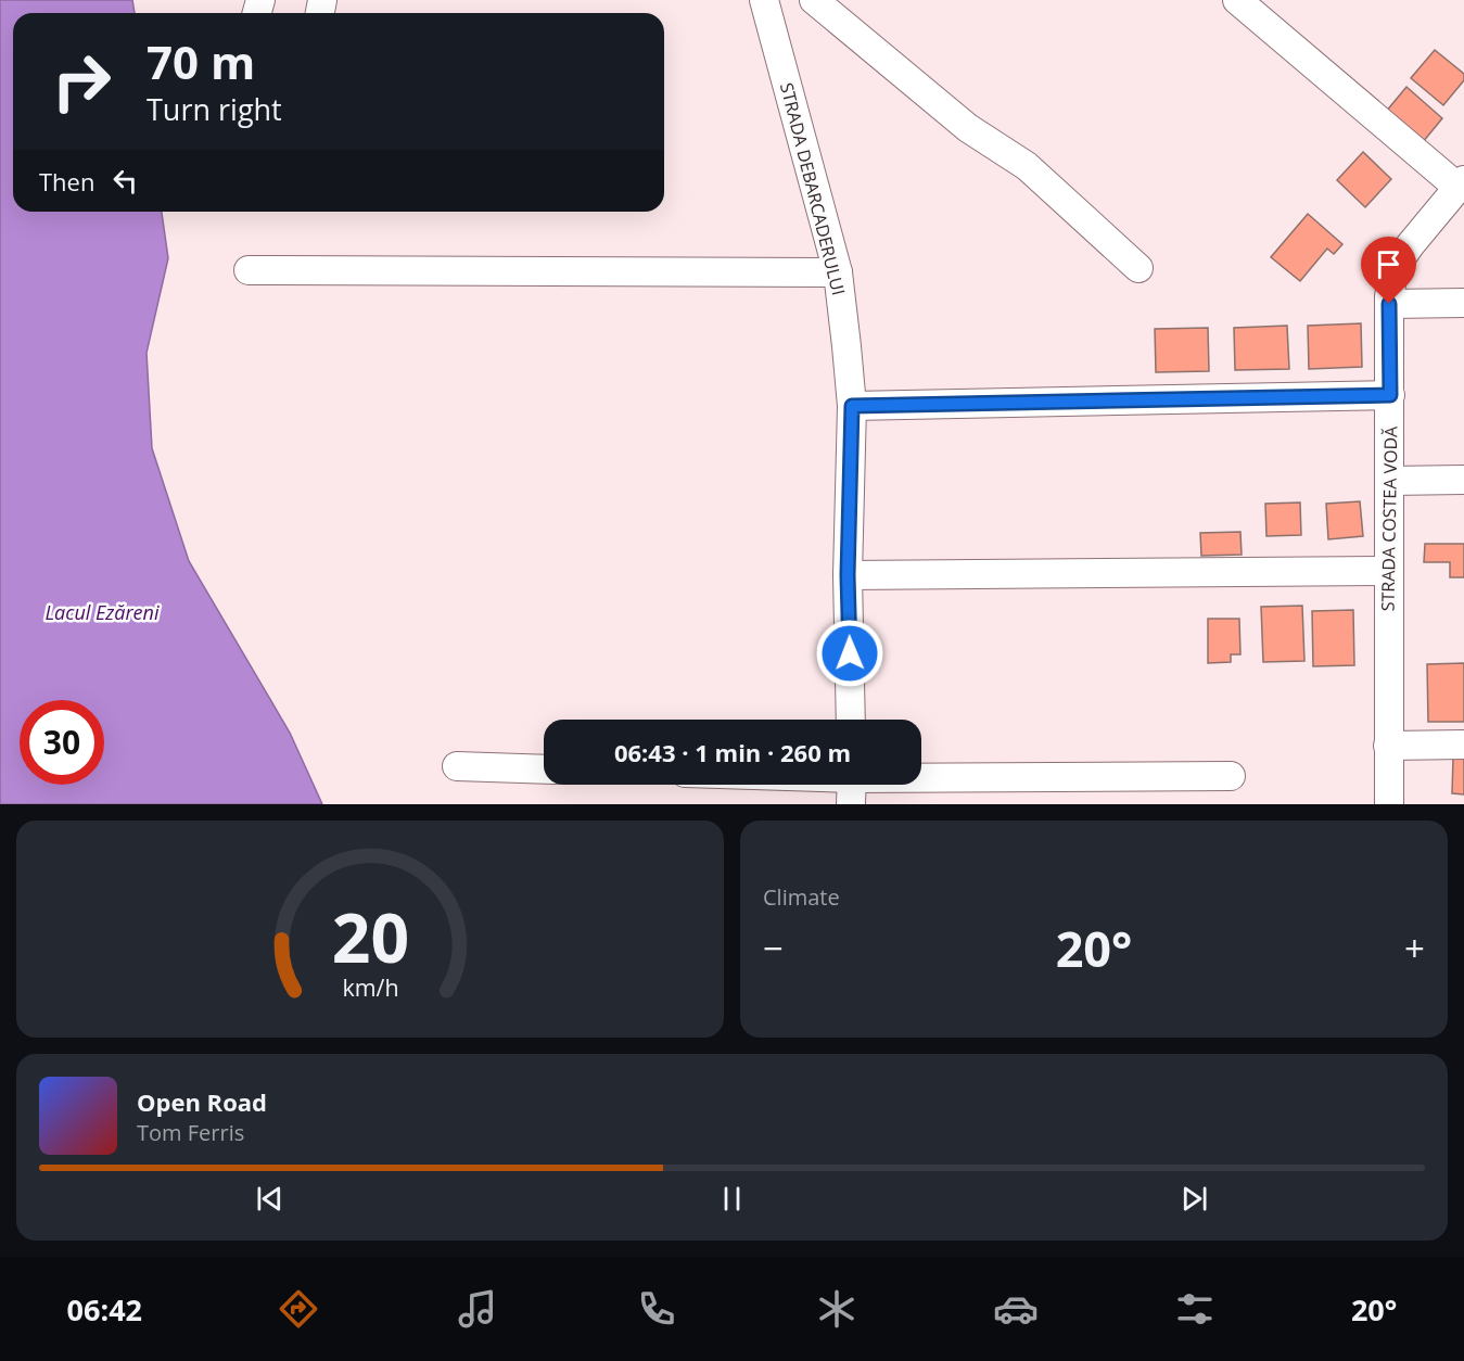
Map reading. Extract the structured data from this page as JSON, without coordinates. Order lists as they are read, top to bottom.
{
  "streets": {
    "street": ["STRADA DEBARCADERULUI", "STRADA COSTEA VODĂ"]
  },
  "water": ["Lacul Ezăreni"],
  "page": {
    "turn": ["70 m", "Turn right"],
    "then": "Then",
    "limit": "30",
    "trip": "06:43 · 1 min · 260 m",
    "tile": "Climate",
    "heat": ["−", "20°", "+"],
    "song": ["Open Road", "Tom Ferris"],
    "tabs": ["06:42", "20°"],
    "gauge": ["20", "km/h"]
  }
}
